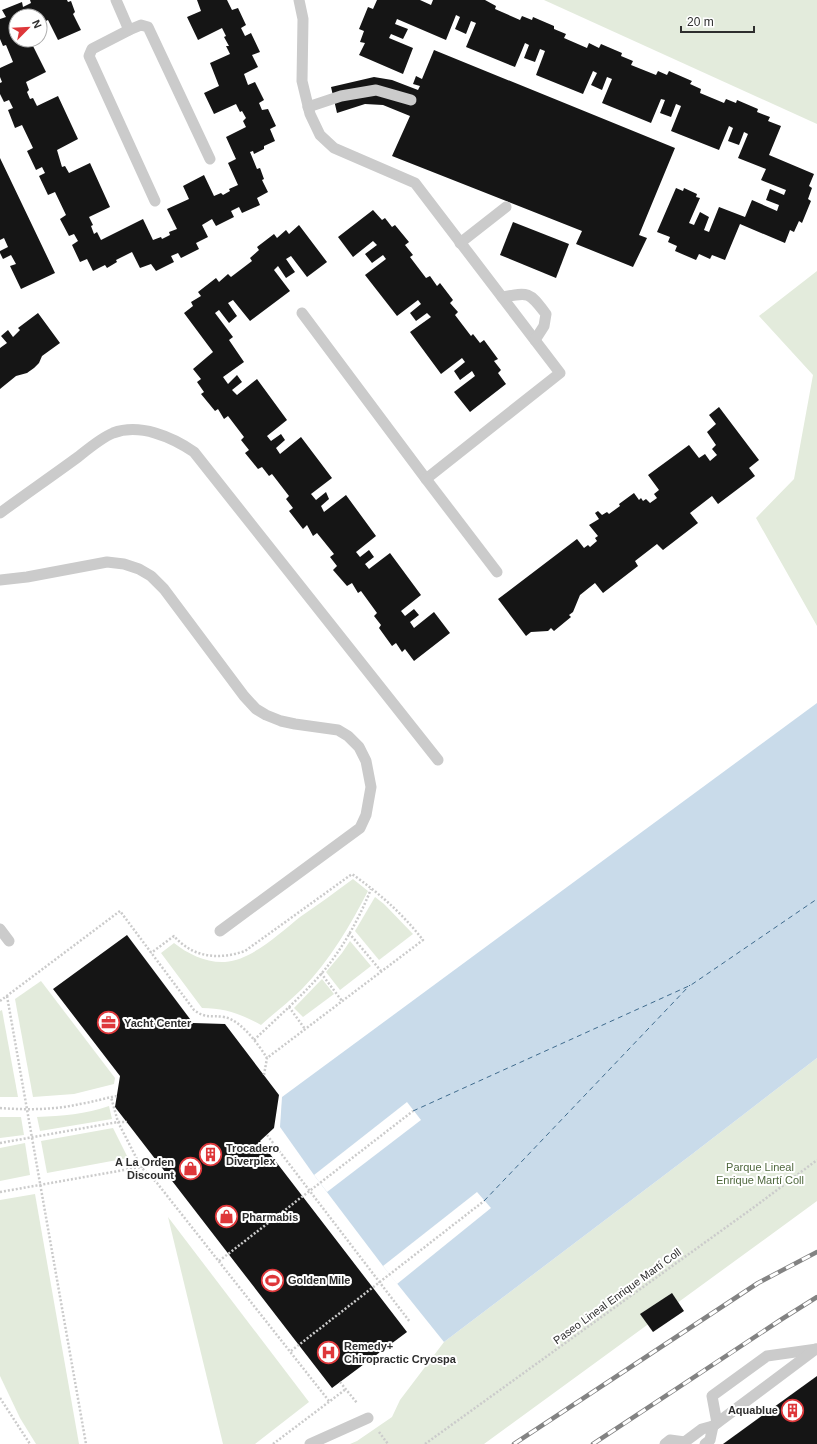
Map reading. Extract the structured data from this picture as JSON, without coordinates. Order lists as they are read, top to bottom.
{
  "streets": {
    "path": ["Paseo Lineal Enrique Martí Coll"]
  },
  "parks": ["Parque Lineal Enrique Martí Coll"],
  "places": {
    "office": ["Yacht Center"],
    "building": ["Trocadero Diverplex", "Aquablue"],
    "shop": ["A La Orden Discount", "Pharmabis"],
    "sports": ["Golden Mile"],
    "hospital": ["Remedy+ Chiropractic Cryospa"]
  },
  "scale_bar": "20 m",
  "north": "top right"
}
